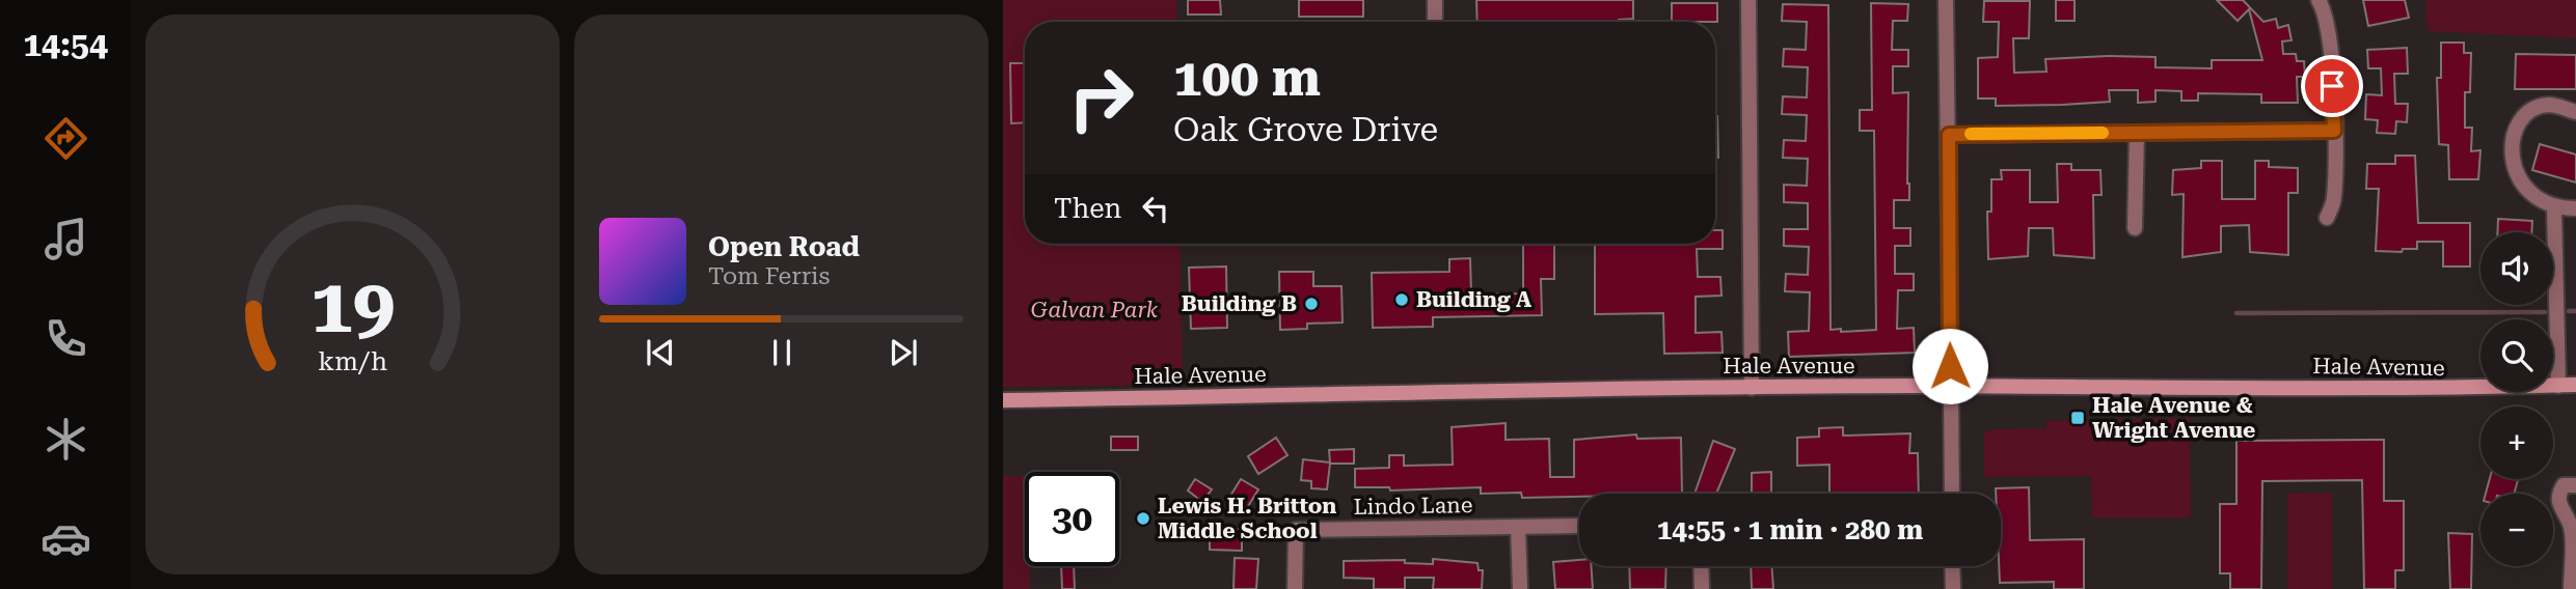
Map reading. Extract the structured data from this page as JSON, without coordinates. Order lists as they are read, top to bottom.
{
  "streets": {
    "main road": ["Hale Avenue"],
    "street": ["Lindo Lane"]
  },
  "parks": ["Galvan Park"],
  "places": {
    "other": ["Building A", "Building B", "Lewis H. Britton Middle School"],
    "transit": ["Hale Avenue & Wright Avenue"]
  },
  "page": {
    "tabs": "14:54",
    "turn": ["100 m", "Oak Grove Drive"],
    "then": "Then",
    "song": ["Open Road", "Tom Ferris"],
    "map_buttons": ["+", "−"],
    "limit": "30",
    "trip": "14:55 · 1 min · 280 m",
    "gauge": ["19", "km/h"]
  }
}
